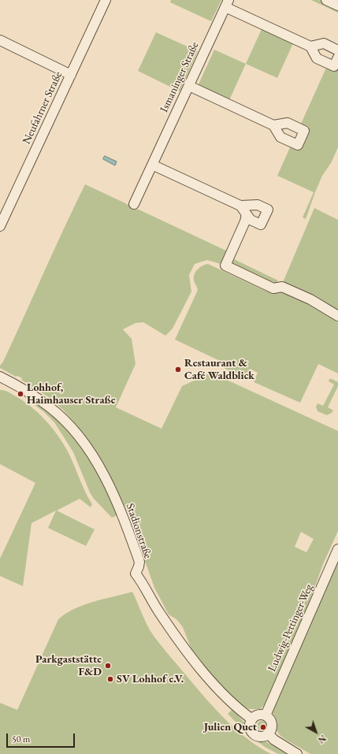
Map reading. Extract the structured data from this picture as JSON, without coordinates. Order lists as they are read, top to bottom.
{
  "streets": {
    "street": [
      "Ismaninger Straße",
      "Neufahrner Straße",
      "Stadionstraße",
      "Ludwig-Pettinger-Weg"
    ]
  },
  "crossings": [
    ["Stadionstraße", "Ludwig-Pettinger-Weg"]
  ],
  "places": [
    "Restaurant & Café Waldblick",
    "Lohhof, Haimhauser Straße",
    "Parkgaststätte F&D",
    "SV Lohhof e.V.",
    "Julien Quet"
  ],
  "scale_bar": "50 m",
  "north": "bottom right"
}
